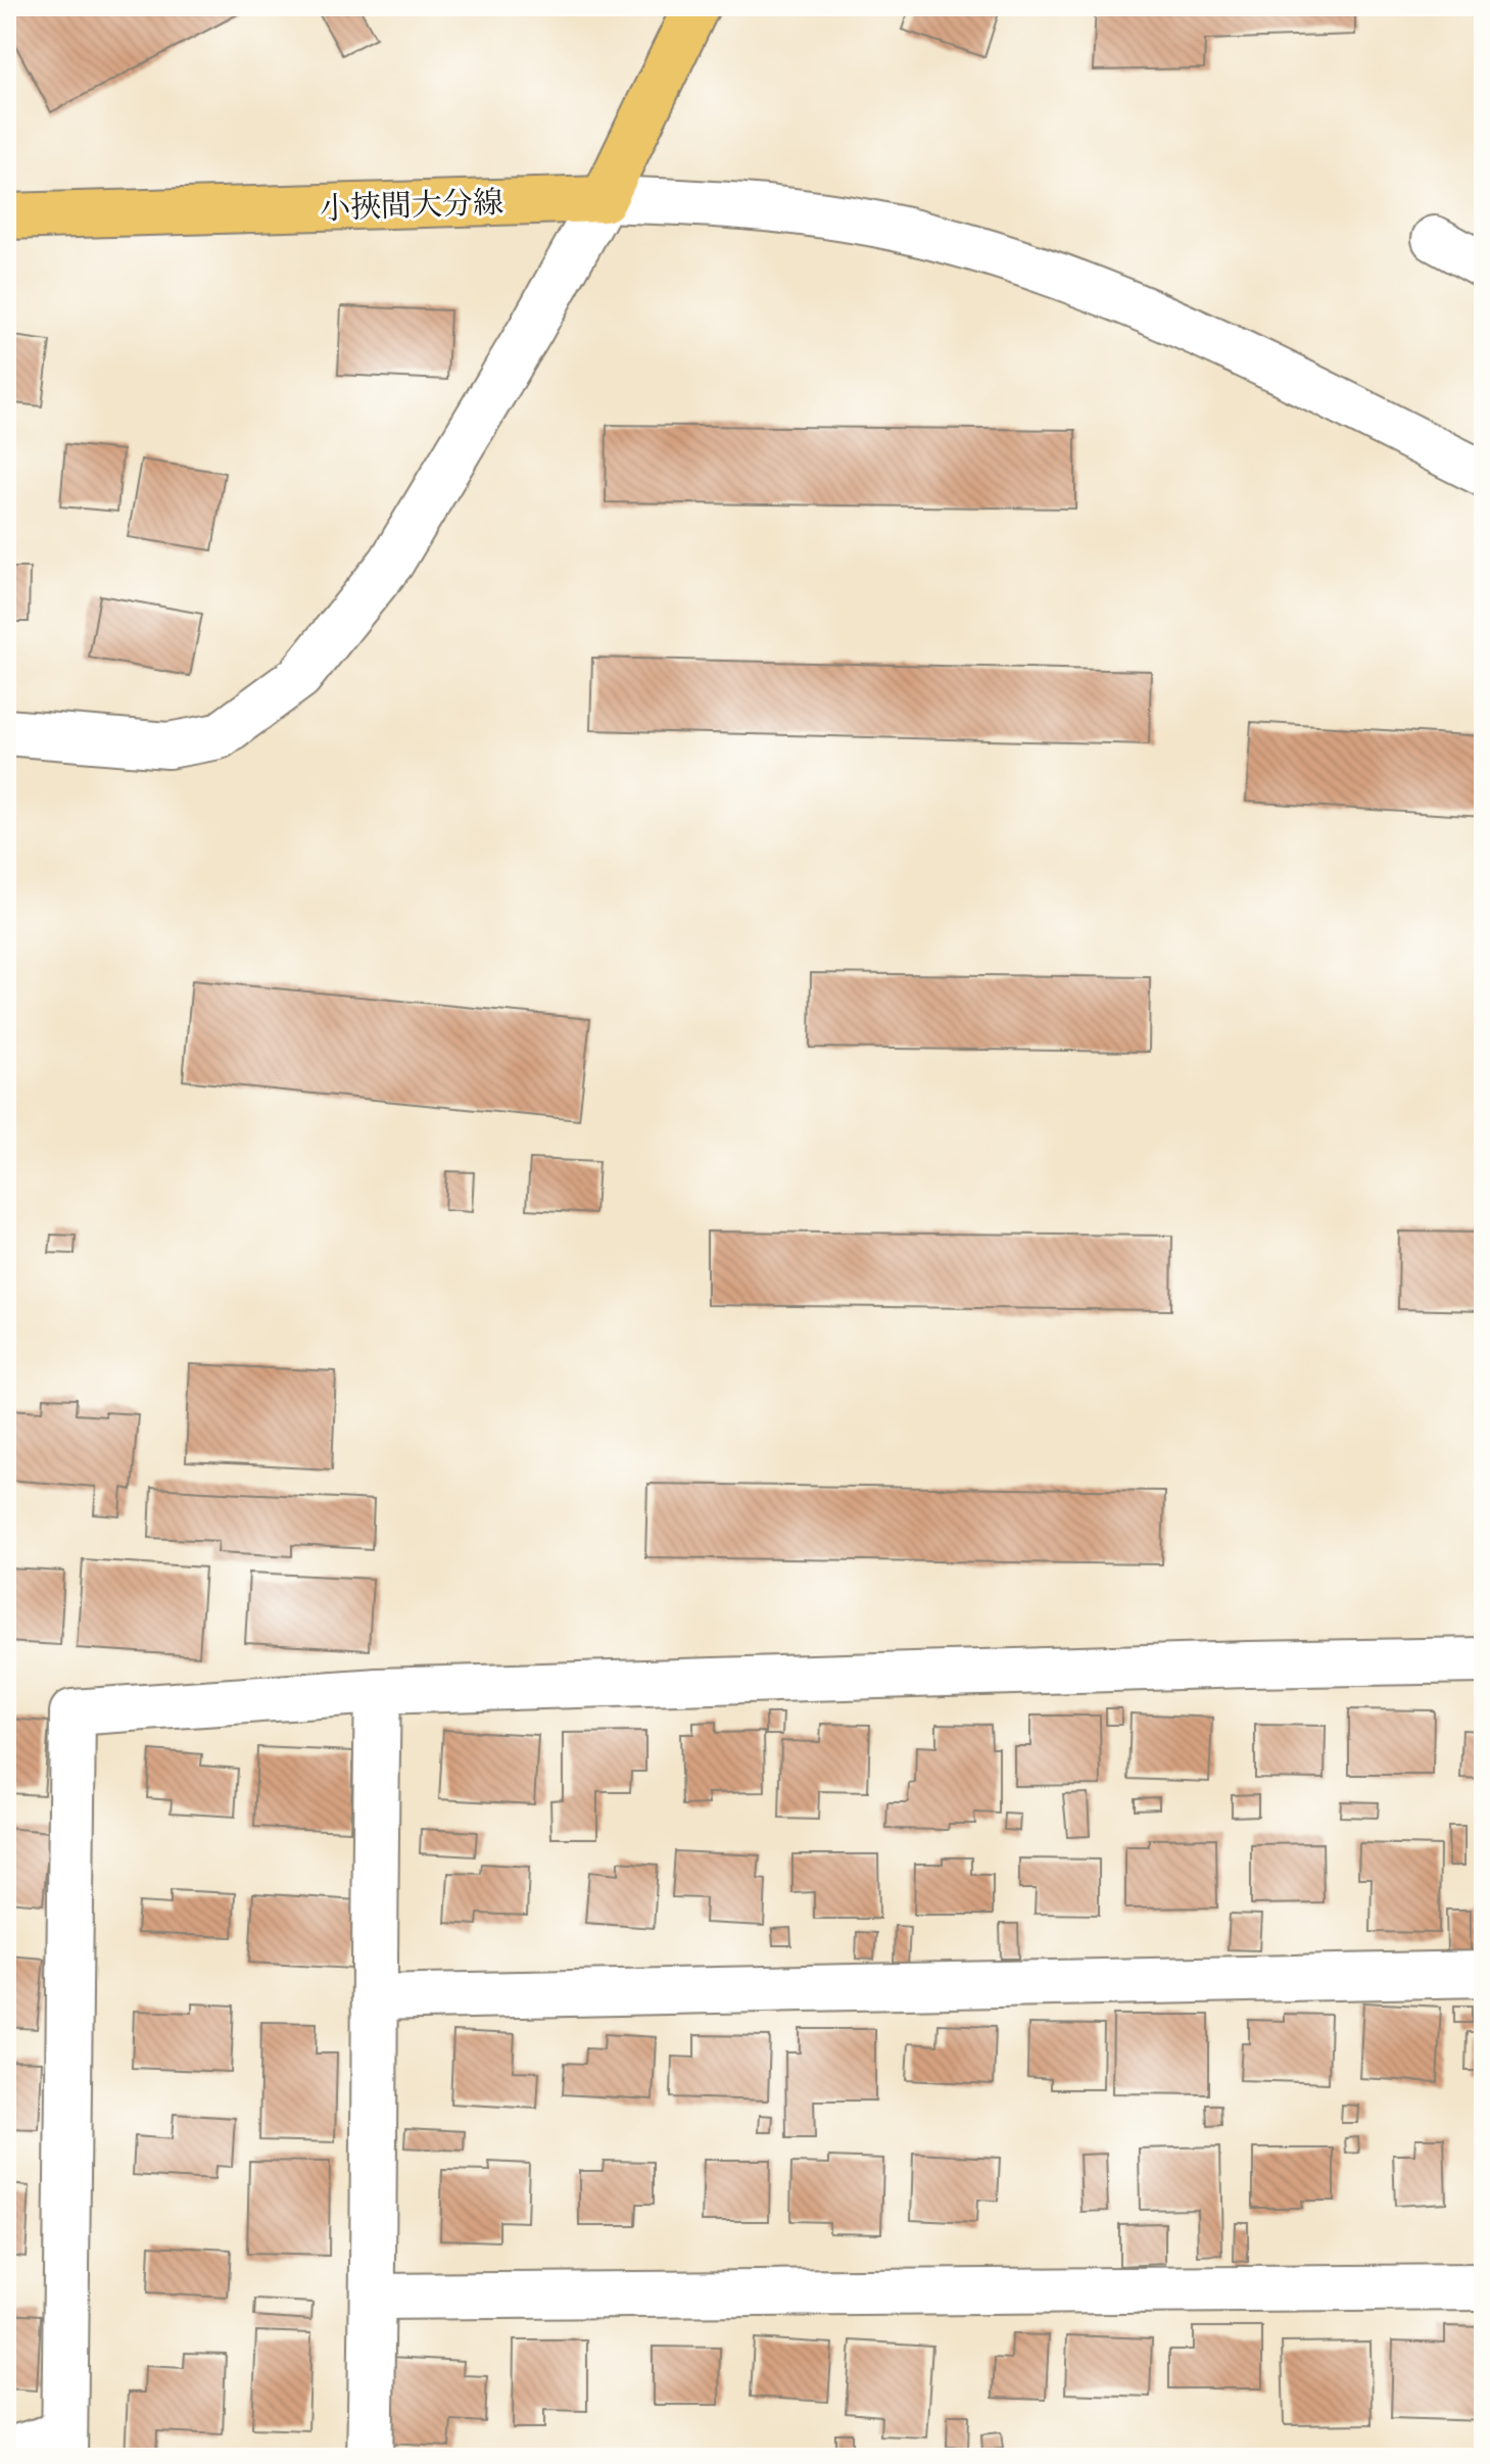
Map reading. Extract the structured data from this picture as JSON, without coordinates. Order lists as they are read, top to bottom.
{
  "streets": {
    "main road": ["小挾間大分線"]
  }
}
